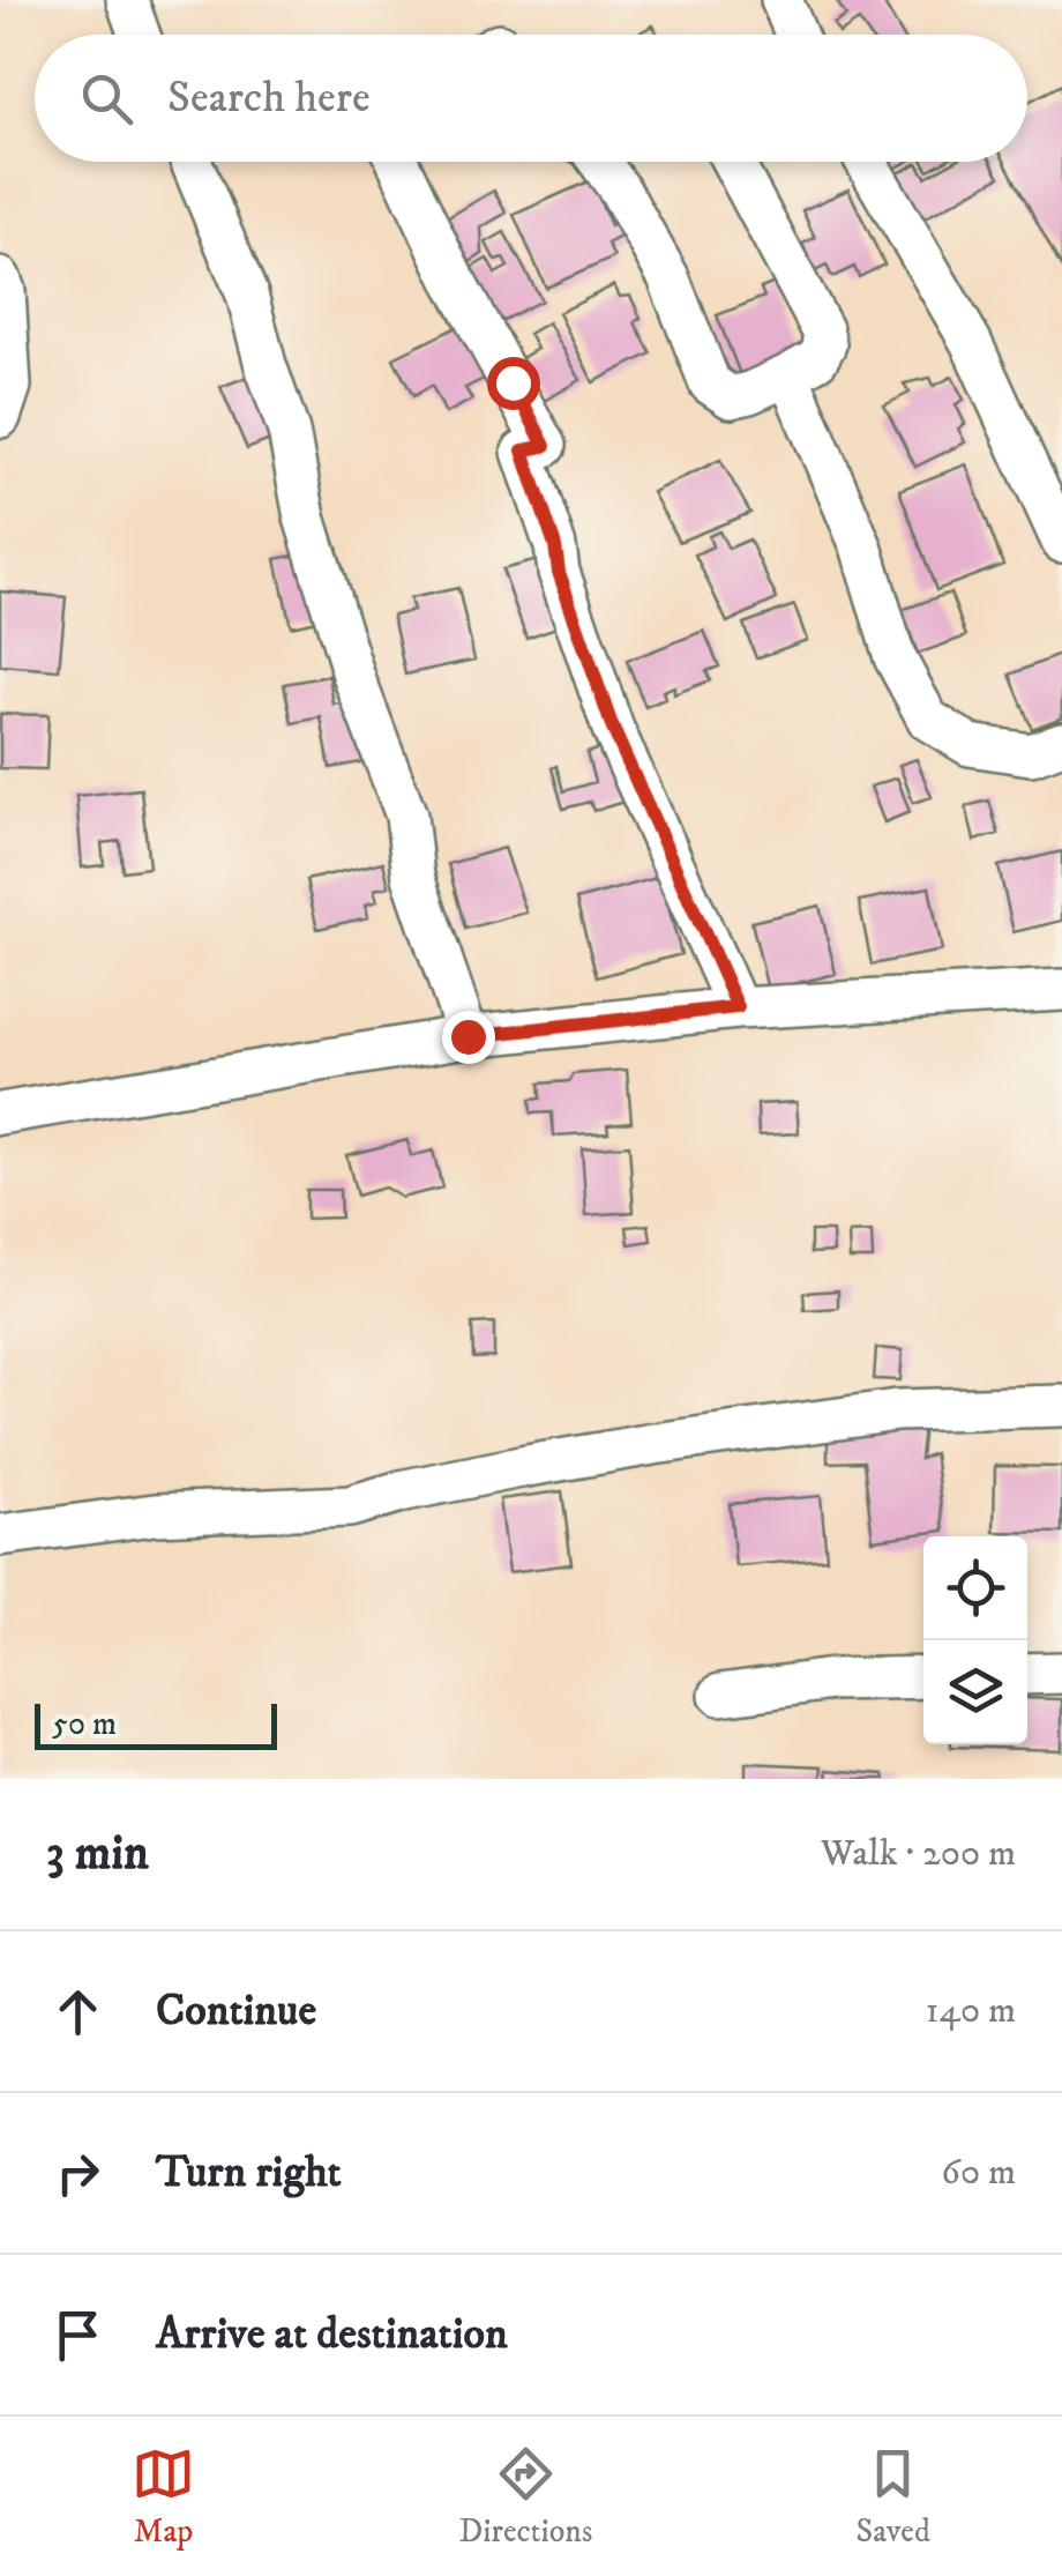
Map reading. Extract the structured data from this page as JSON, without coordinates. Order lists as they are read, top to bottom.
{
  "scale_bar": "50 m",
  "page": {
    "search": "Search here",
    "scale": "50 m",
    "heading": ["3 min", "Walk · 200 m"],
    "list": [
      ["Continue", "140 m"],
      ["Turn right", "60 m"],
      "Arrive at destination"
    ],
    "nav": ["Map", "Directions", "Saved"]
  }
}
